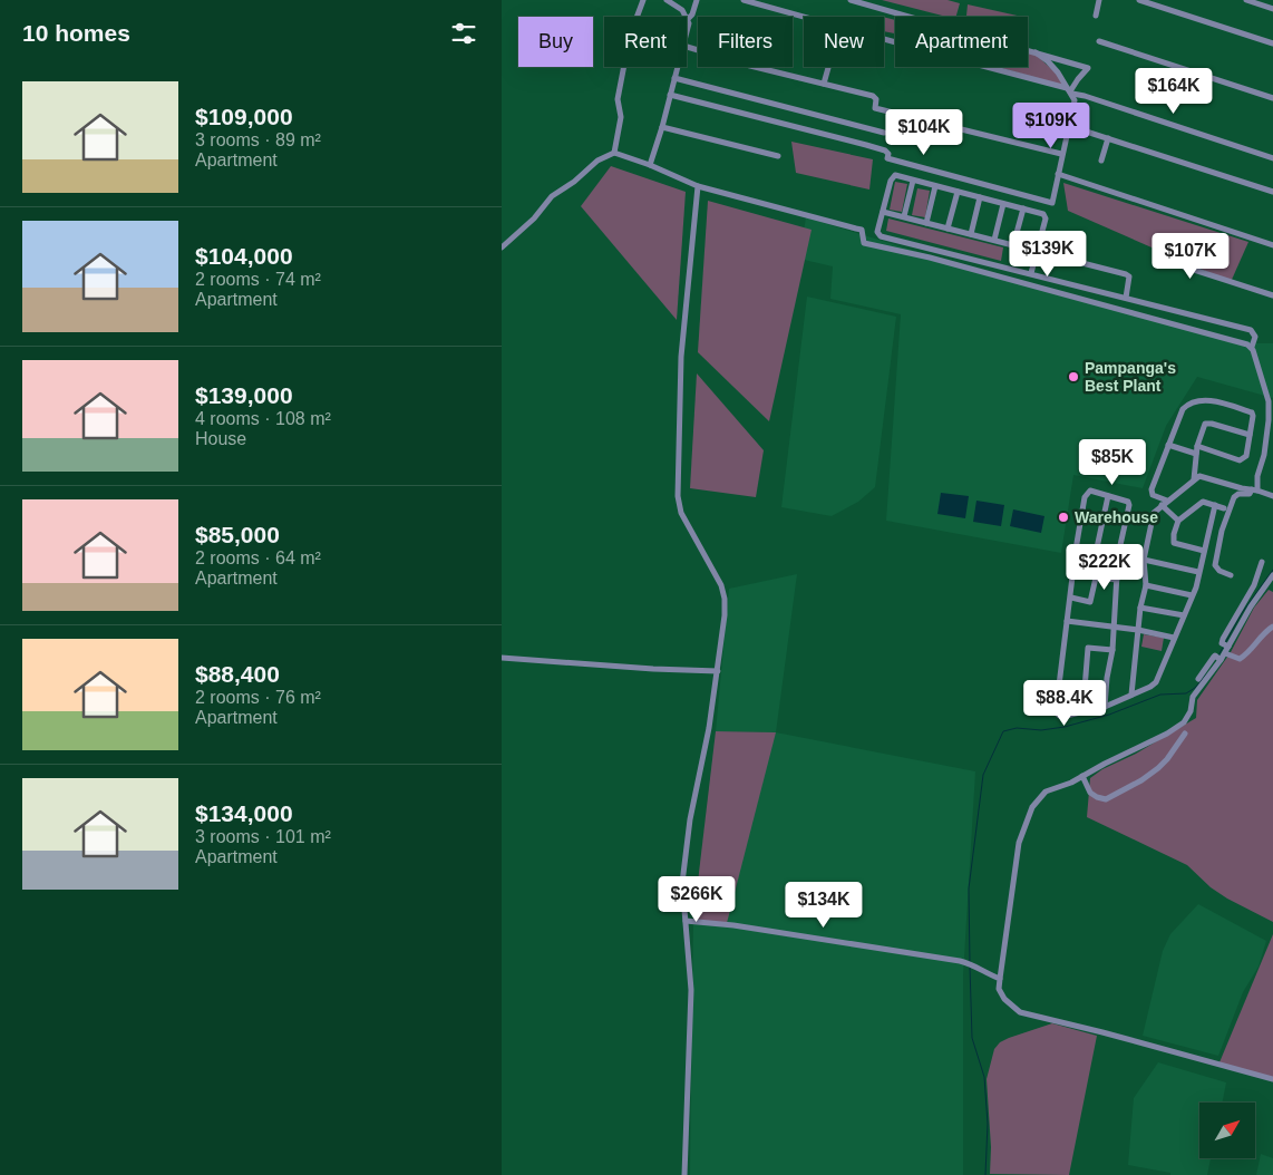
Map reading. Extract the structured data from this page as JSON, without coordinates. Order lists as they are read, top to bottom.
{
  "places": ["Pampanga's Best Plant", "Warehouse"],
  "north": "top right",
  "page": {
    "heading": "10 homes",
    "chip": [
      "Buy",
      "Rent",
      "Filters",
      "New",
      "Apartment"
    ],
    "list": [
      {
        "name": "$109,000",
        "note": "3 rooms · 89 m² · Apartment"
      },
      {
        "name": "$104,000",
        "note": "2 rooms · 74 m² · Apartment"
      },
      {
        "name": "$139,000",
        "note": "4 rooms · 108 m² · House"
      },
      {
        "name": "$85,000",
        "note": "2 rooms · 64 m² · Apartment"
      },
      {
        "name": "$88,400",
        "note": "2 rooms · 76 m² · Apartment"
      },
      {
        "name": "$134,000",
        "note": "3 rooms · 101 m² · Apartment"
      }
    ],
    "price": [
      "$164K",
      "$109K",
      "$104K",
      "$139K",
      "$107K",
      "$85K",
      "$222K",
      "$88.4K",
      "$266K",
      "$134K"
    ]
  }
}
